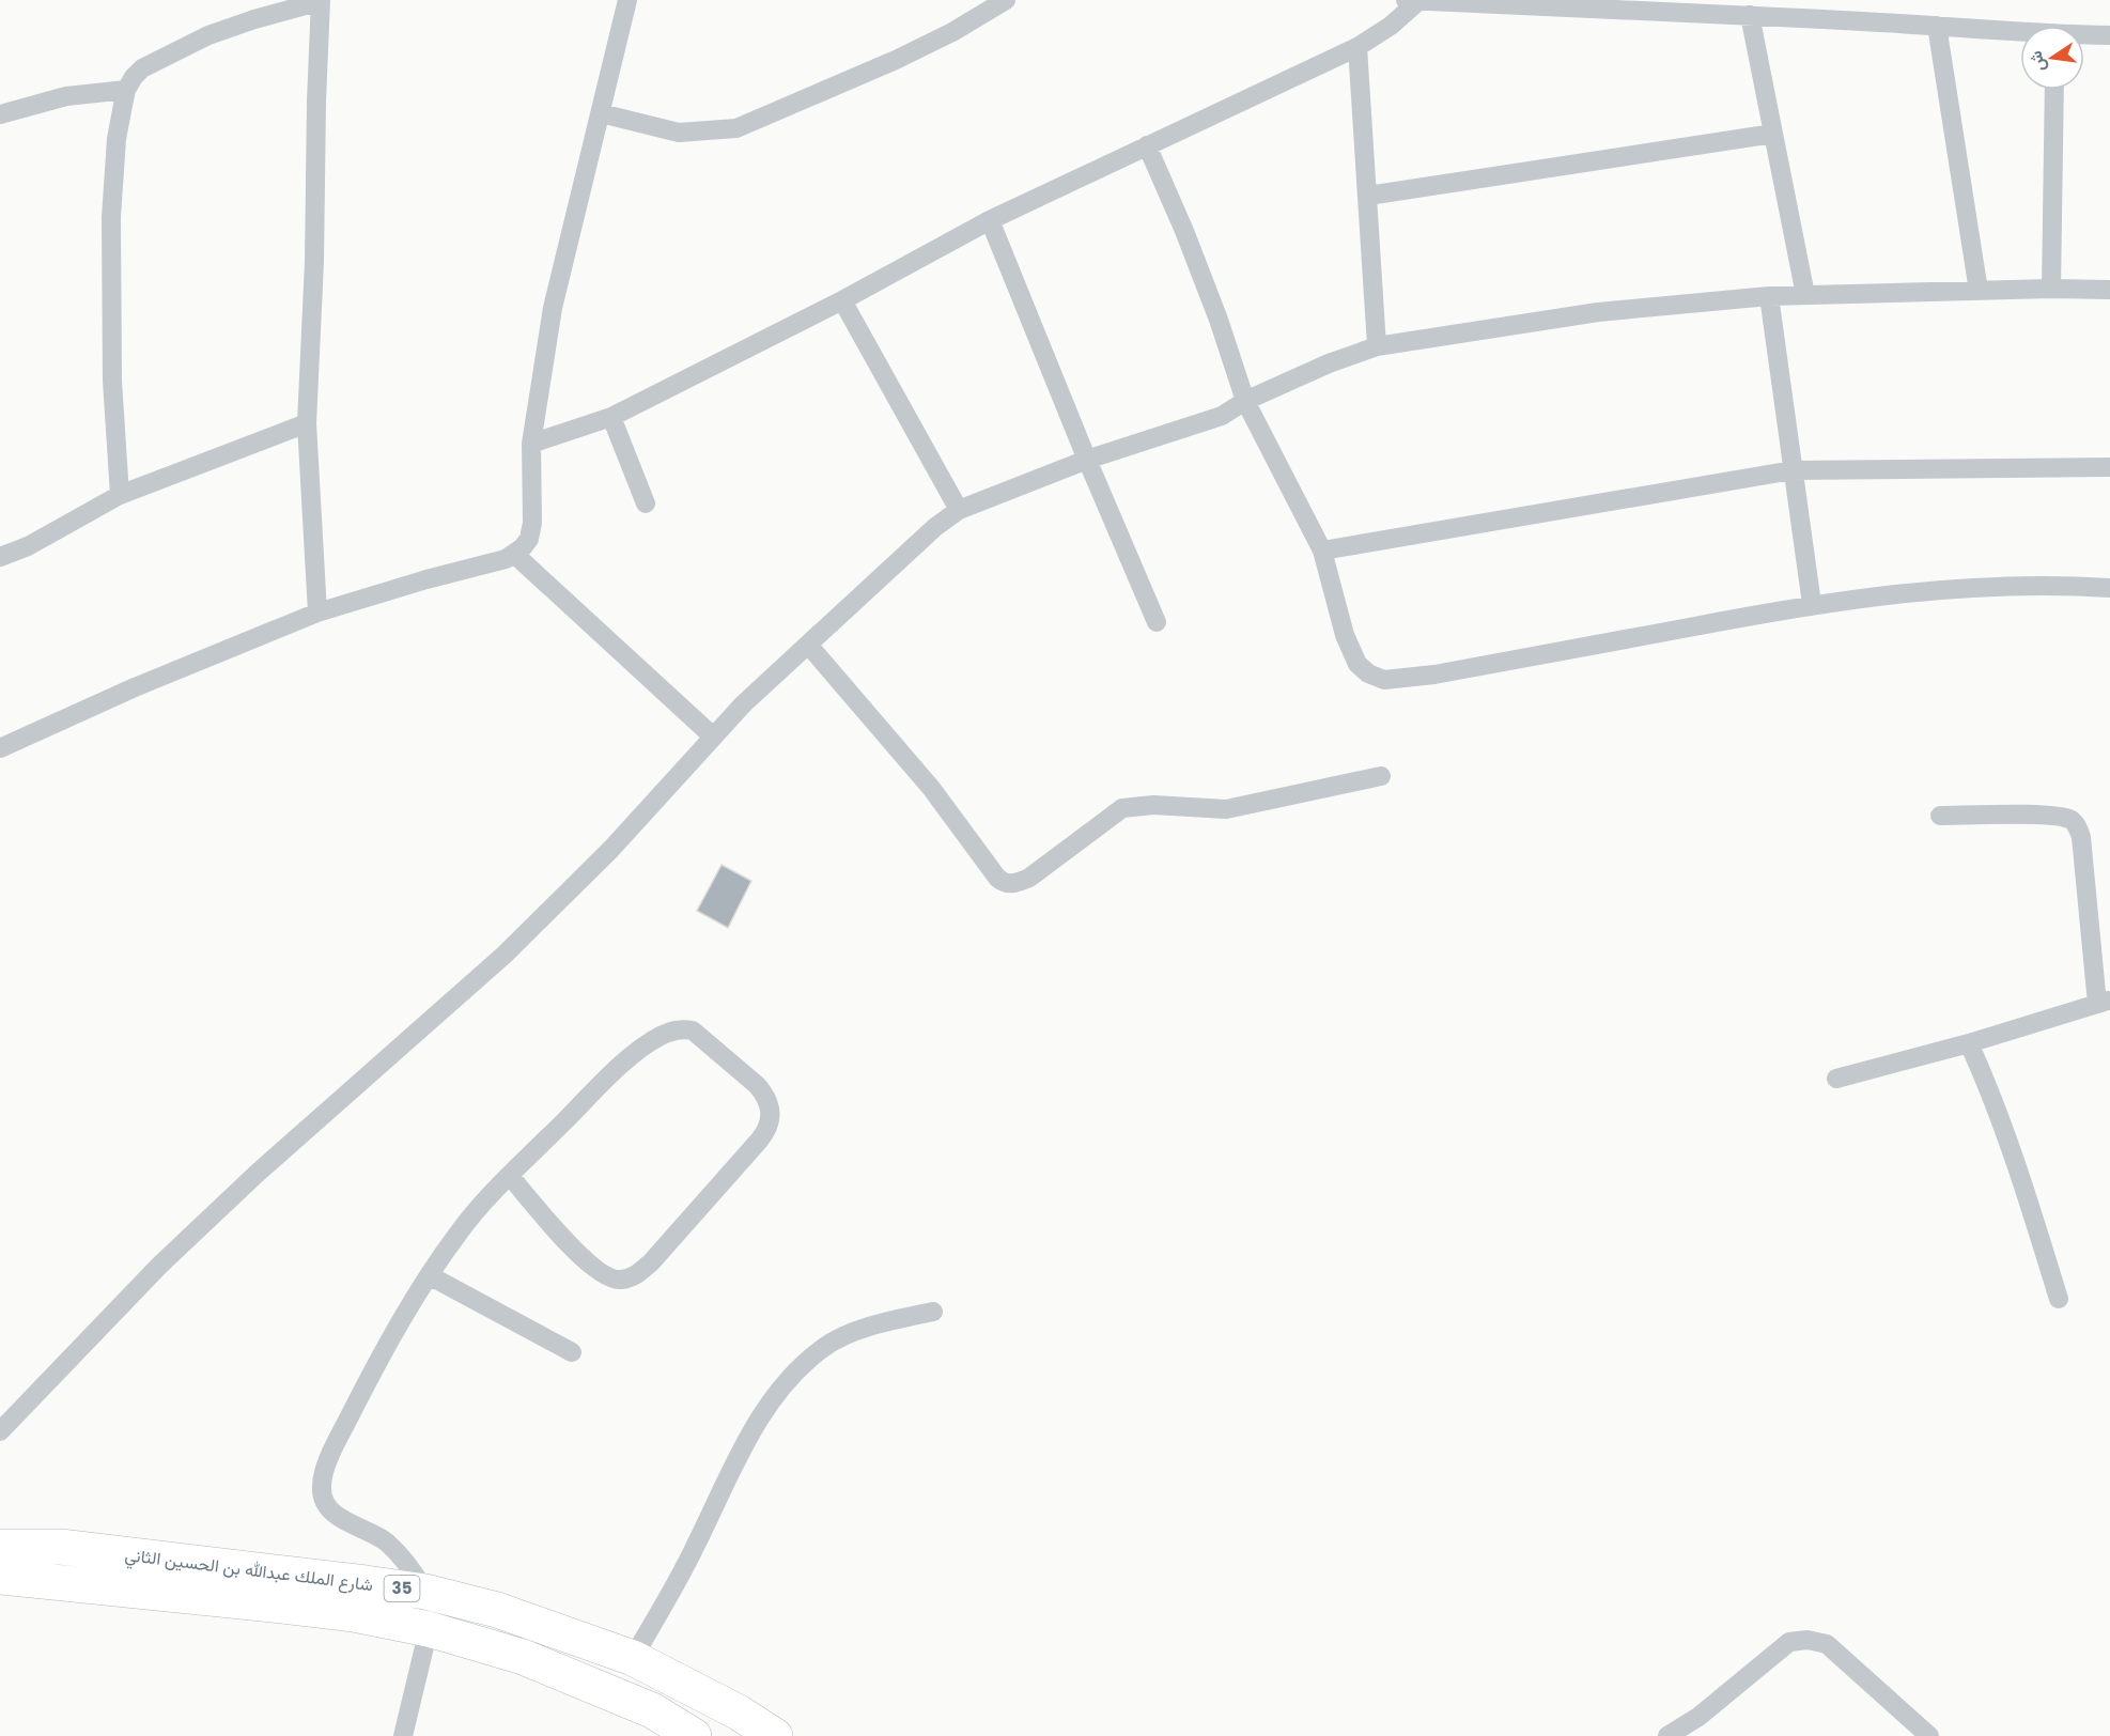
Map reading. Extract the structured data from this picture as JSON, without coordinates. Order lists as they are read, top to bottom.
{
  "streets": {
    "highway": ["شارع الملك عبدالله بن الحسين الثاني", "35"]
  },
  "north": "left"
}
